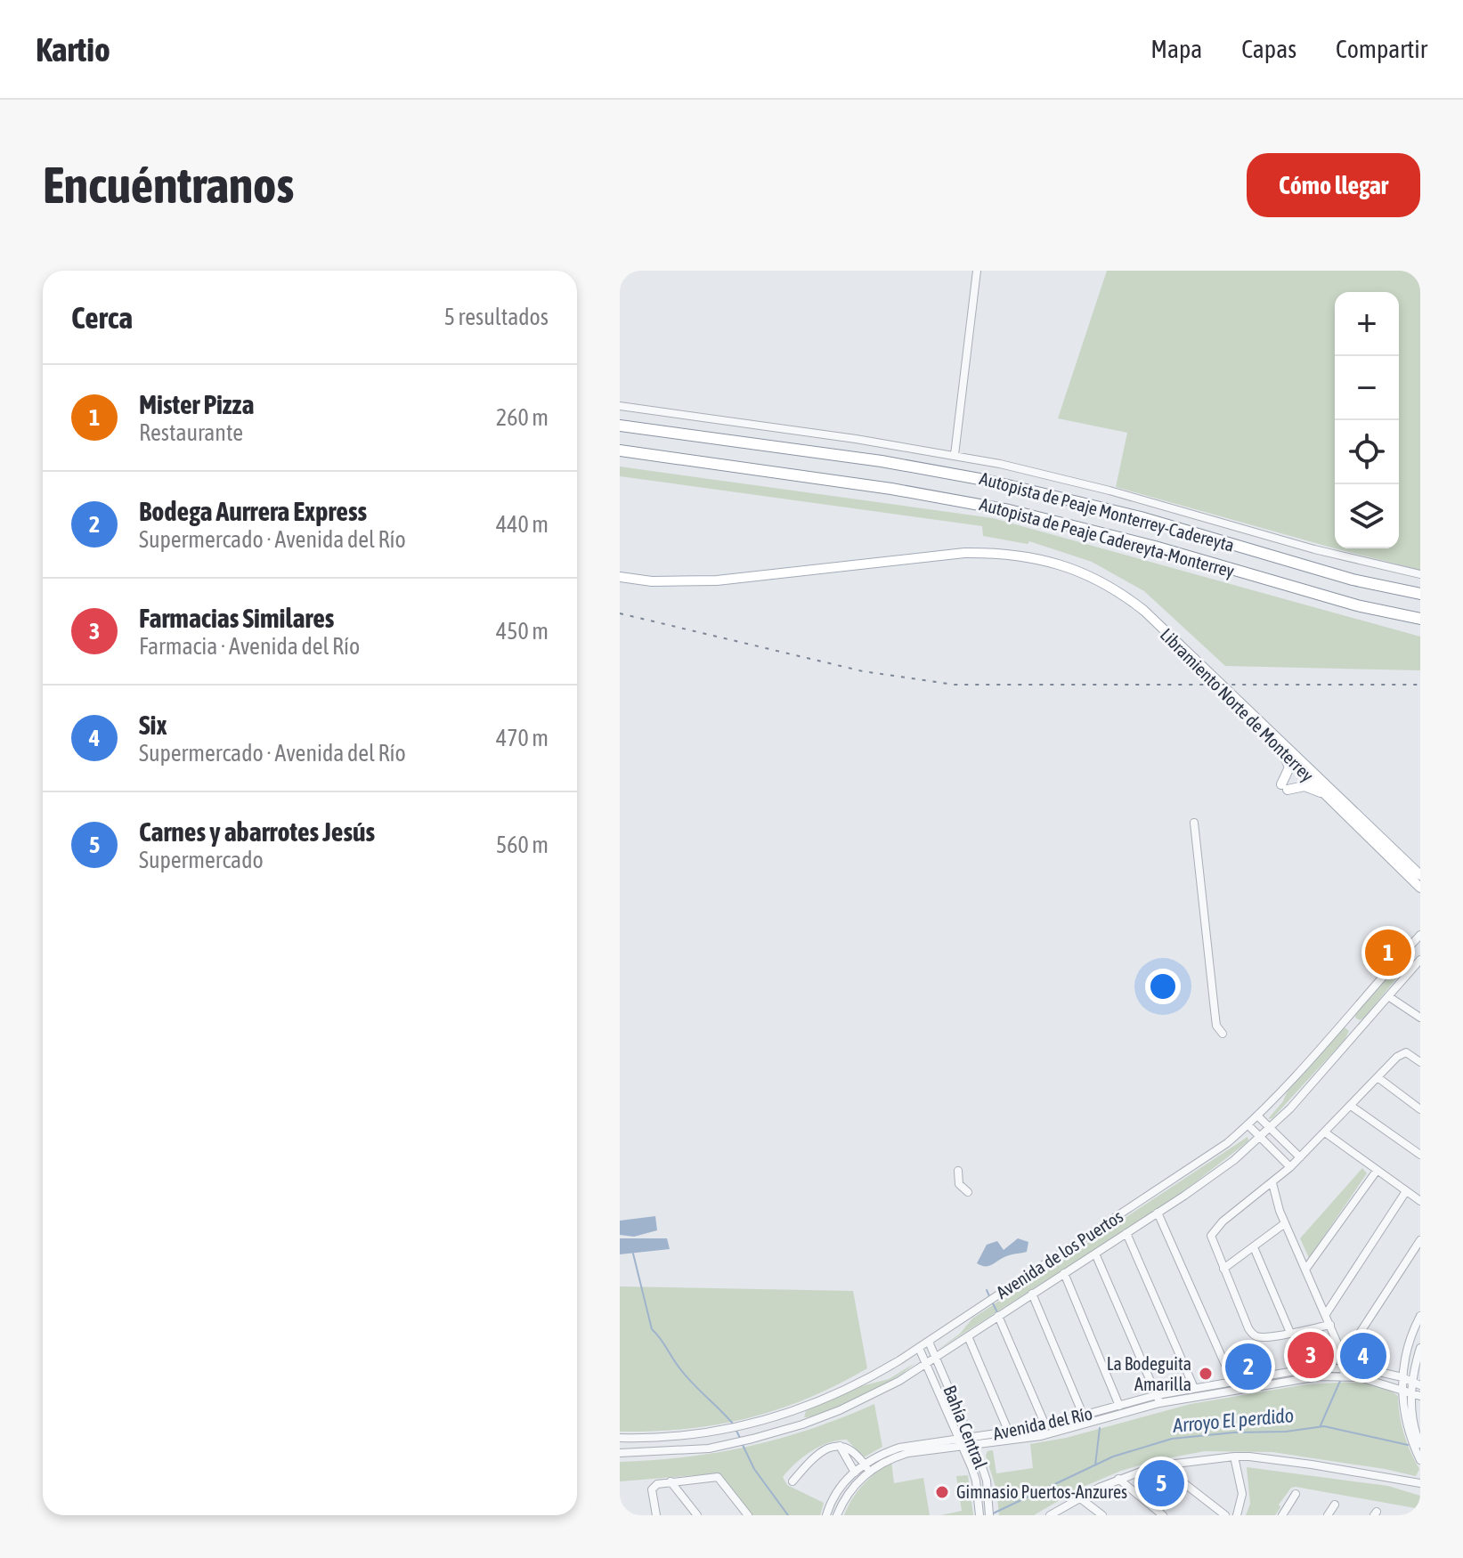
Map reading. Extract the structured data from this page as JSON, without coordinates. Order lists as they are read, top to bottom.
{
  "streets": {
    "highway": ["Autopista de Peaje Monterrey-Cadereyta", "Autopista de Peaje Cadereyta-Monterrey"],
    "main road": ["Libramiento Norte de Monterrey"],
    "street": ["Avenida de los Puertos", "Avenida del Río", "Bahía Central"]
  },
  "crossings": [
    ["Avenida de los Puertos", "Bahía Central"],
    ["Avenida del Río", "Bahía Central"]
  ],
  "water": ["Arroyo El perdido"],
  "places": ["La Bodeguita Amarilla", "Gimnasio Puertos-Anzures"],
  "page": {
    "header": "Kartio",
    "nav": ["Mapa", "Capas", "Compartir"],
    "buttons": "Cómo llegar",
    "title": "Encuéntranos",
    "heading": ["Cerca", "5 resultados"],
    "map_buttons": ["+", "−"],
    "list": [
      {
        "mark": "1",
        "name": "Mister Pizza",
        "note": "Restaurante",
        "value": "260 m"
      },
      {
        "mark": "2",
        "name": "Bodega Aurrera Express",
        "note": "Supermercado · Avenida del Río",
        "value": "440 m"
      },
      {
        "mark": "3",
        "name": "Farmacias Similares",
        "note": "Farmacia · Avenida del Río",
        "value": "450 m"
      },
      {
        "mark": "4",
        "name": "Six",
        "note": "Supermercado · Avenida del Río",
        "value": "470 m"
      },
      {
        "mark": "5",
        "name": "Carnes y abarrotes Jesús",
        "note": "Supermercado",
        "value": "560 m"
      }
    ],
    "pins": [
      "1",
      "3",
      "4",
      "2",
      "5"
    ]
  }
}
